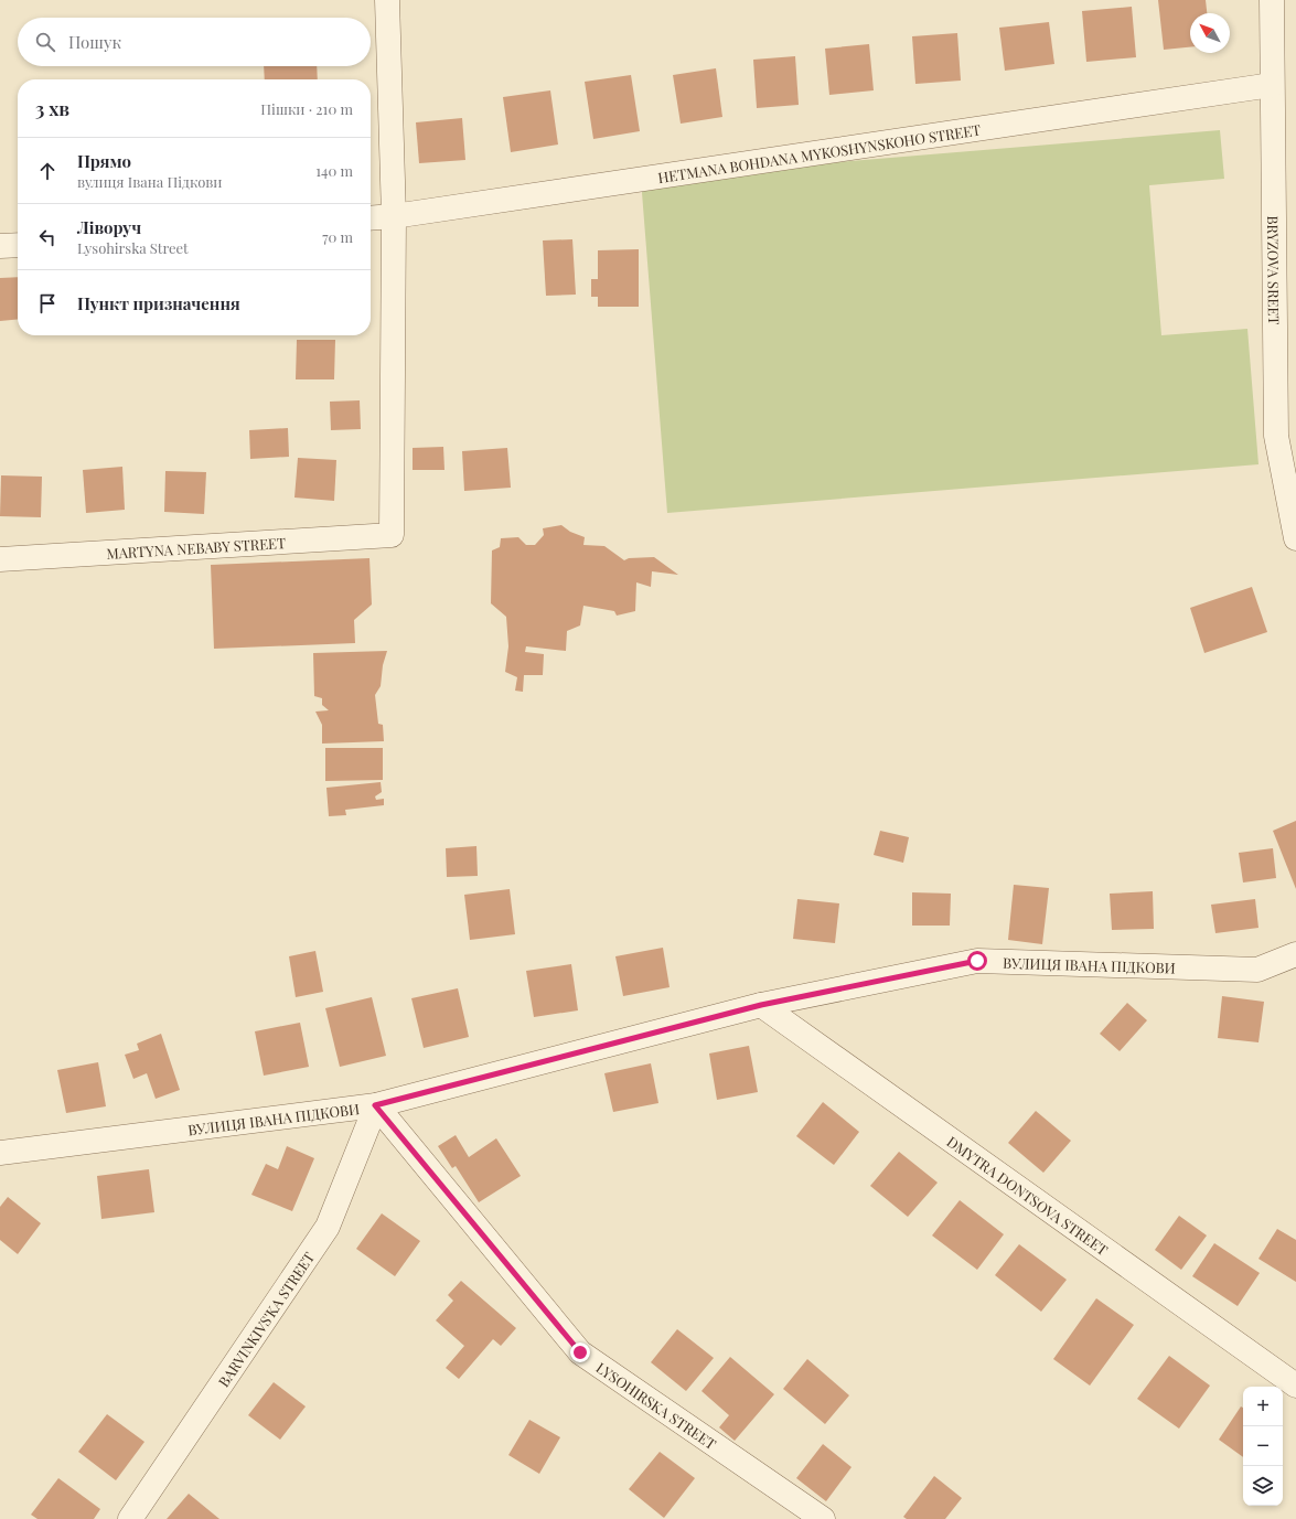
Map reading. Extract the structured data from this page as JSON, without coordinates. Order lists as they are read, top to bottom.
{
  "streets": {
    "street": [
      "HETMANA BOHDANA MYKOSHYNSKOHO STREET",
      "BRYZOVA SREET",
      "MARTYNA NEBABY STREET",
      "ВУЛИЦЯ ІВАНА ПІДКОВИ",
      "DMYTRA DONTSOVA STREET",
      "BARVINKIVS'KA STREET",
      "LYSOHIRSKA STREET"
    ]
  },
  "crossings": [
    ["HETMANA BOHDANA MYKOSHYNSKOHO STREET", "BRYZOVA SREET"],
    ["HETMANA BOHDANA MYKOSHYNSKOHO STREET", "MARTYNA NEBABY STREET"],
    ["ВУЛИЦЯ ІВАНА ПІДКОВИ", "DMYTRA DONTSOVA STREET"],
    ["ВУЛИЦЯ ІВАНА ПІДКОВИ", "BARVINKIVS'KA STREET"],
    ["ВУЛИЦЯ ІВАНА ПІДКОВИ", "LYSOHIRSKA STREET"],
    ["BARVINKIVS'KA STREET", "LYSOHIRSKA STREET"]
  ],
  "north": "top left",
  "page": {
    "search": "Пошук",
    "heading": ["3 хв", "Пішки · 210 m"],
    "list": [
      ["Прямо", "вулиця Івана Підкови", "140 m"],
      ["Ліворуч", "Lysohirska Street", "70 m"],
      "Пункт призначення"
    ],
    "map_buttons": ["+", "−"]
  }
}
